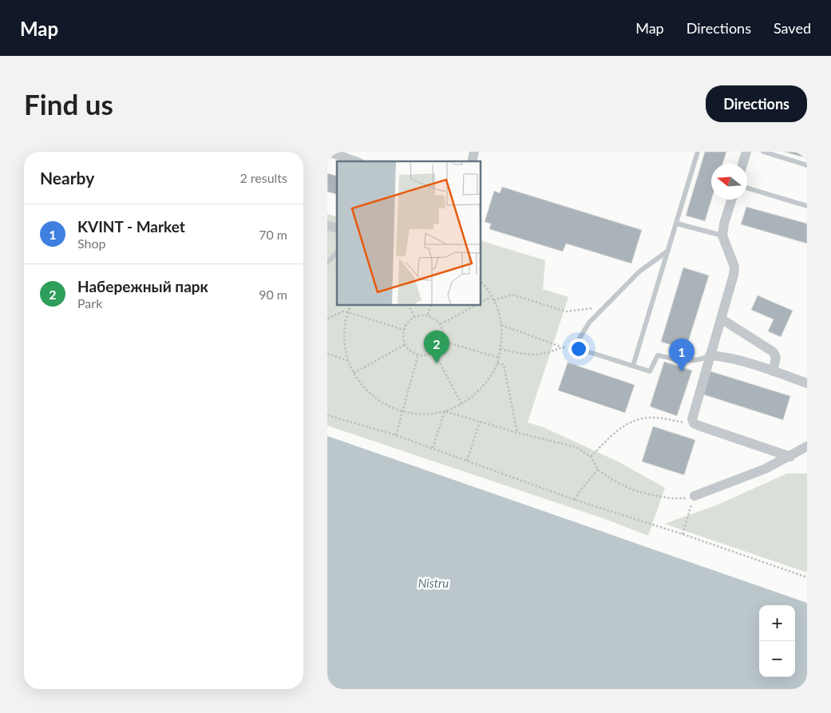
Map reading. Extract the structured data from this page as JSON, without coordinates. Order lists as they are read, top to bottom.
{
  "water": ["Nistru"],
  "north": "left",
  "page": {
    "header": "Map",
    "nav": ["Map", "Directions", "Saved"],
    "buttons": "Directions",
    "title": "Find us",
    "heading": ["Nearby", "2 results"],
    "list": [
      {
        "mark": "1",
        "name": "KVINT - Market",
        "note": "Shop",
        "value": "70 m"
      },
      {
        "mark": "2",
        "name": "Набережный парк",
        "note": "Park",
        "value": "90 m"
      }
    ],
    "pins": ["2", "1"],
    "map_buttons": ["+", "−"]
  }
}
